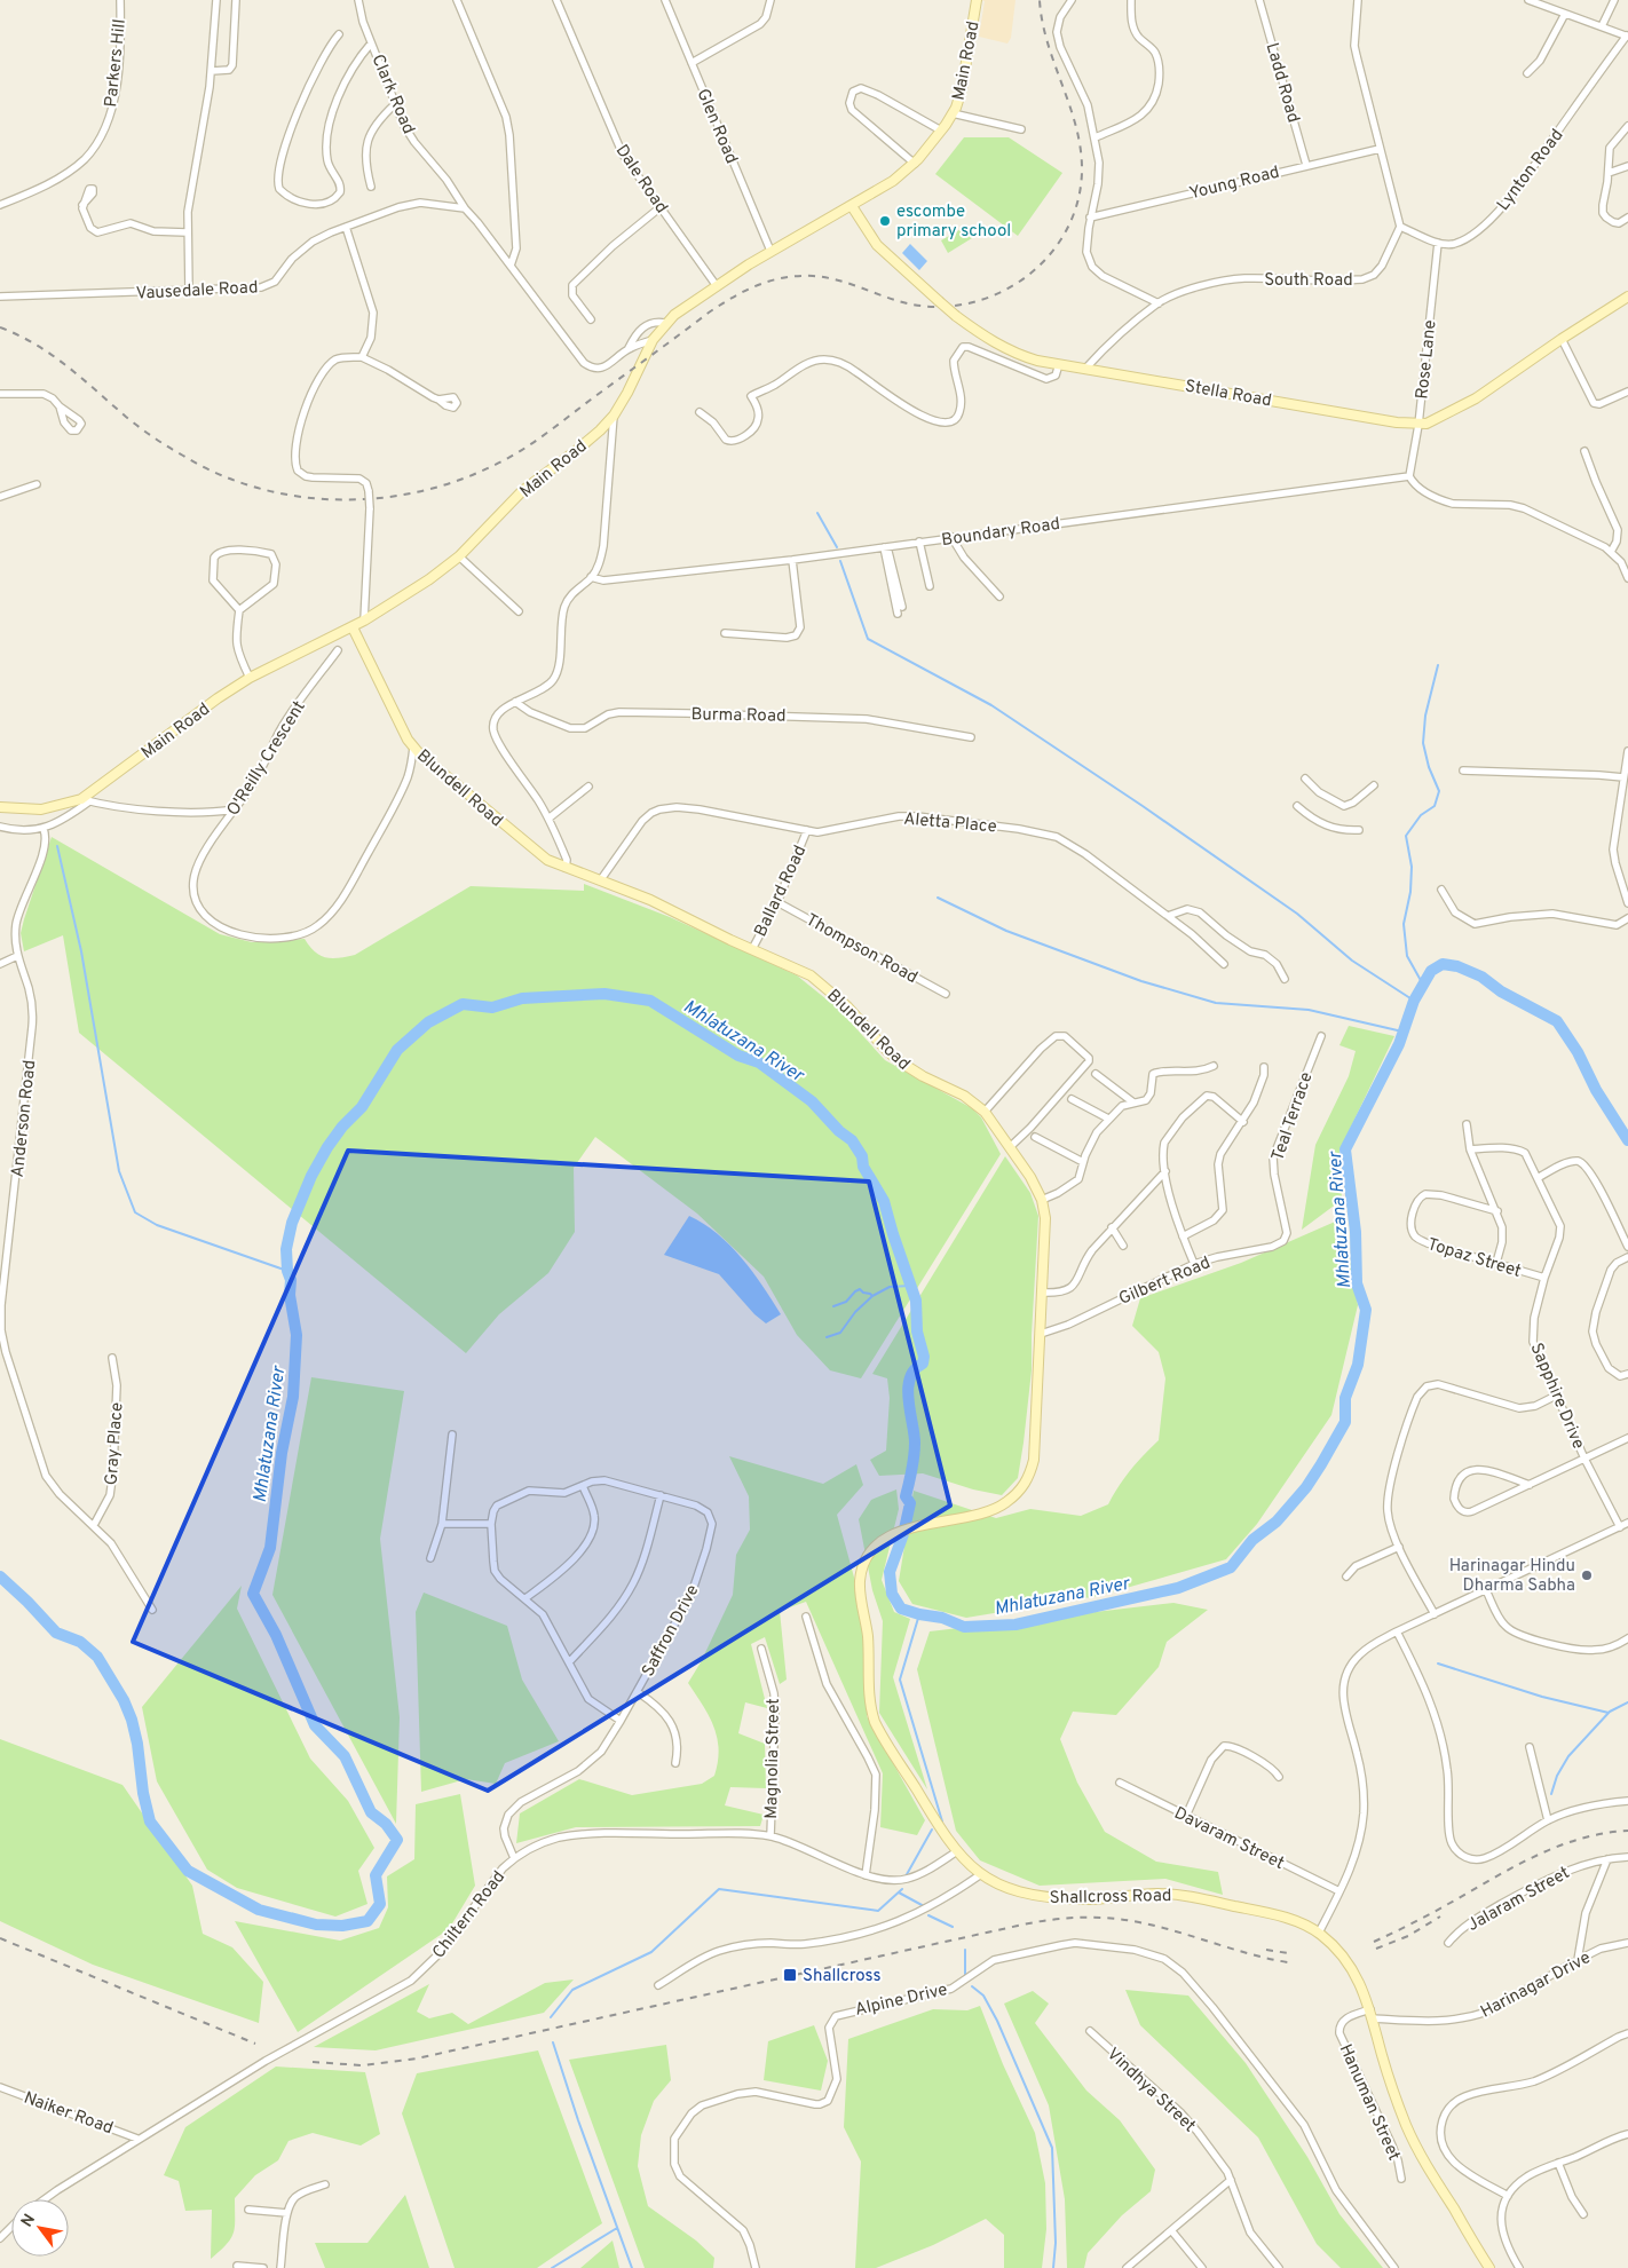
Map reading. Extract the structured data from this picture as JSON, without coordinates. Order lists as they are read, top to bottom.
{
  "streets": {
    "street": [
      "Main Road",
      "Parkers Hill",
      "Ladd Road",
      "Clark Road",
      "Glen Road",
      "Lynton Road",
      "Dale Road",
      "Young Road",
      "South Road",
      "Vausedale Road",
      "Rose Lane",
      "Stella Road",
      "Boundary Road",
      "Burma Road",
      "O'Reilly Crescent",
      "Blundell Road",
      "Aletta Place",
      "Ballard Road",
      "Thompson Road",
      "Teal Terrace",
      "Anderson Road",
      "Topaz Street",
      "Gilbert Road",
      "Sapphire Drive",
      "Gray Place",
      "Saffron Drive",
      "Magnolia Street",
      "Davaram Street",
      "Shallcross Road",
      "Jalaram Street",
      "Chiltern Road",
      "Harinagar Drive",
      "Alpine Drive",
      "Vindhya Street",
      "Hanuman Street",
      "Naiker Road"
    ]
  },
  "crossings": [
    ["Main Road", "Glen Road"],
    ["Main Road", "Dale Road"],
    ["Main Road", "Stella Road"],
    ["Main Road", "Blundell Road"],
    ["Main Road", "Anderson Road"],
    ["Ladd Road", "Young Road"],
    ["Clark Road", "Vausedale Road"],
    ["Lynton Road", "Rose Lane"],
    ["South Road", "Stella Road"],
    ["Rose Lane", "Stella Road"],
    ["Rose Lane", "Boundary Road"],
    ["O'Reilly Crescent", "Blundell Road"],
    ["Blundell Road", "Aletta Place"],
    ["Blundell Road", "Ballard Road"],
    ["Blundell Road", "Gilbert Road"],
    ["Blundell Road", "Shallcross Road"],
    ["Aletta Place", "Ballard Road"],
    ["Ballard Road", "Thompson Road"],
    ["Teal Terrace", "Gilbert Road"],
    ["Anderson Road", "Gray Place"],
    ["Topaz Street", "Sapphire Drive"],
    ["Saffron Drive", "Chiltern Road"],
    ["Magnolia Street", "Chiltern Road"],
    ["Shallcross Road", "Chiltern Road"],
    ["Shallcross Road", "Harinagar Drive"],
    ["Shallcross Road", "Hanuman Street"],
    ["Chiltern Road", "Naiker Road"],
    ["Harinagar Drive", "Hanuman Street"]
  ],
  "water": ["Mhlatuzana River"],
  "places": {
    "other": ["escombe primary school", "Harinagar Hindu Dharma Sabha"],
    "transit": ["Shallcross"]
  },
  "north": "top left"
}
